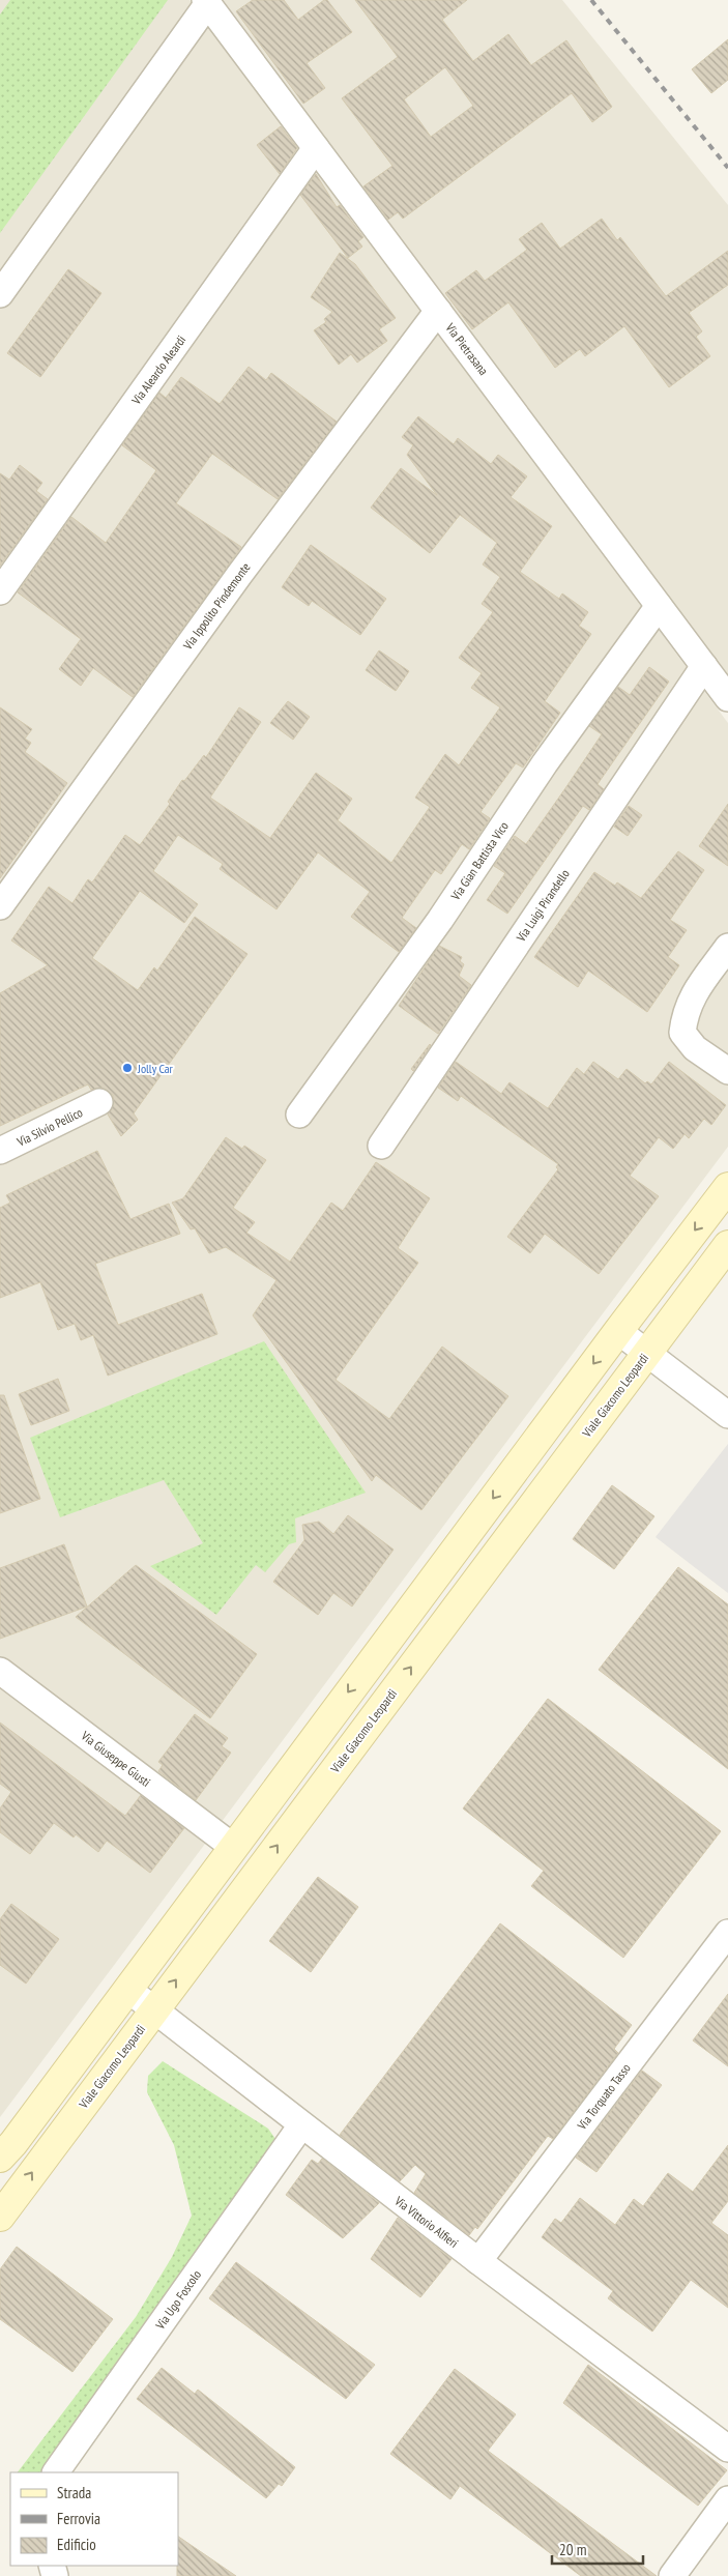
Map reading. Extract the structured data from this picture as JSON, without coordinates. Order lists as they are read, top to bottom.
{
  "streets": {
    "main road": ["Viale Giacomo Leopardi"],
    "street": [
      "Via Pietrasana",
      "Via Aleardo Aleardi",
      "Via Ippolito Pindemonte",
      "Via Gian Battista Vico",
      "Via Luigi Pirandello",
      "Via Silvio Pellico",
      "Via Giuseppe Giusti",
      "Via Torquato Tasso",
      "Via Vittorio Alfieri",
      "Via Ugo Foscolo"
    ]
  },
  "crossings": [
    ["Via Pietrasana", "Via Aleardo Aleardi"],
    ["Via Pietrasana", "Via Ippolito Pindemonte"],
    ["Via Pietrasana", "Via Gian Battista Vico"],
    ["Via Pietrasana", "Via Luigi Pirandello"],
    ["Viale Giacomo Leopardi", "Via Vittorio Alfieri"],
    ["Via Torquato Tasso", "Via Vittorio Alfieri"],
    ["Via Vittorio Alfieri", "Via Ugo Foscolo"]
  ],
  "places": ["Jolly Car"],
  "legend": ["Strada", "Ferrovia", "Edificio"],
  "scale_bar": "20 m"
}
